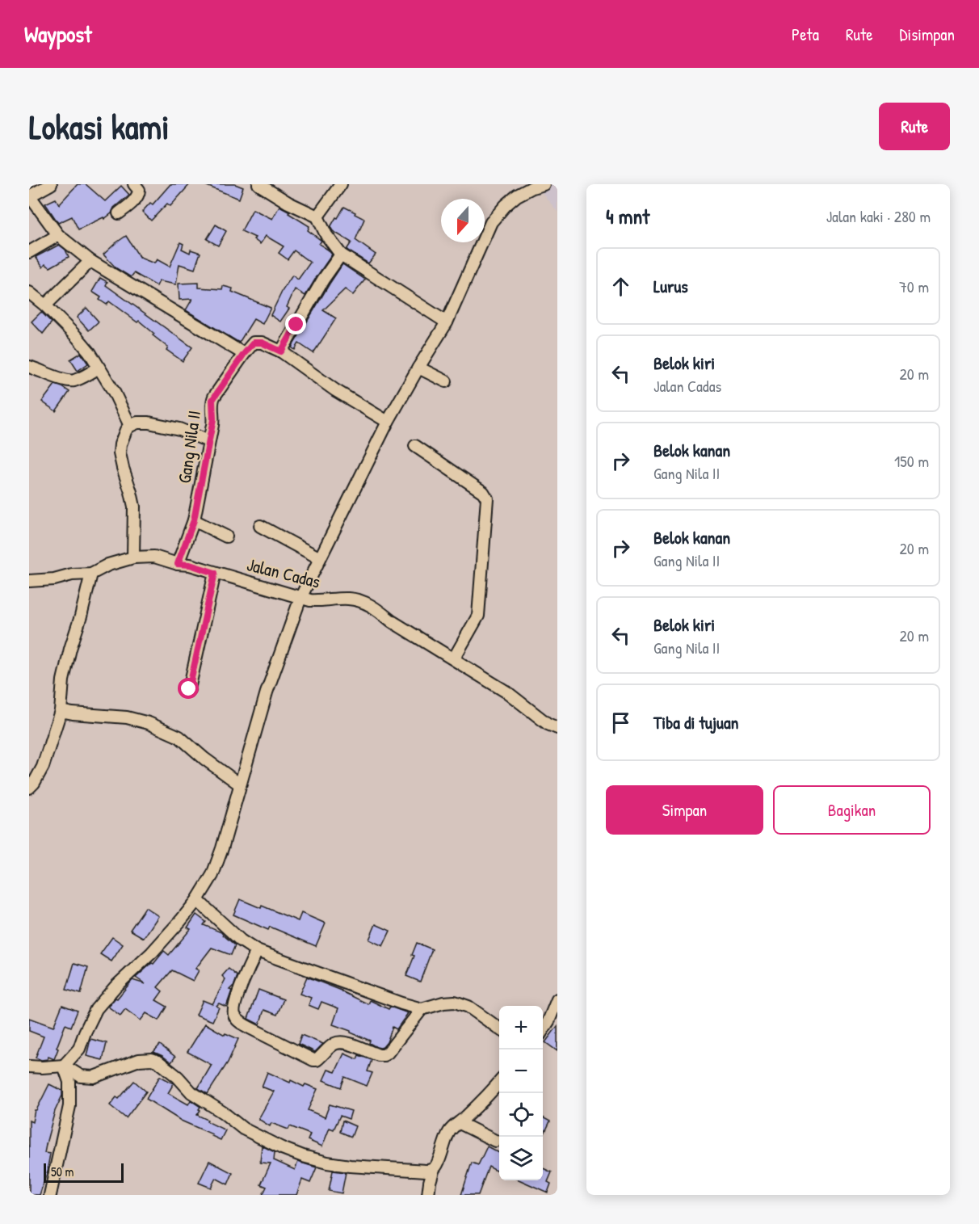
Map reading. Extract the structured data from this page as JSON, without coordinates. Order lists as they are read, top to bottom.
{
  "streets": {
    "street": ["Gang Nila II", "Jalan Cadas"]
  },
  "crossings": [
    ["Gang Nila II", "Jalan Cadas"]
  ],
  "scale_bar": "50 m",
  "north": "bottom",
  "page": {
    "header": "Waypost",
    "nav": ["Peta", "Rute", "Disimpan"],
    "buttons": [
      "Rute",
      ["Simpan", "Bagikan"]
    ],
    "title": "Lokasi kami",
    "heading": ["4 mnt", "Jalan kaki · 280 m"],
    "list": [
      ["Lurus", "70 m"],
      ["Belok kiri", "Jalan Cadas", "20 m"],
      ["Belok kanan", "Gang Nila II", "150 m"],
      ["Belok kanan", "Gang Nila II", "20 m"],
      ["Belok kiri", "Gang Nila II", "20 m"],
      "Tiba di tujuan"
    ],
    "map_buttons": ["+", "−"],
    "scale": "50 m"
  }
}
